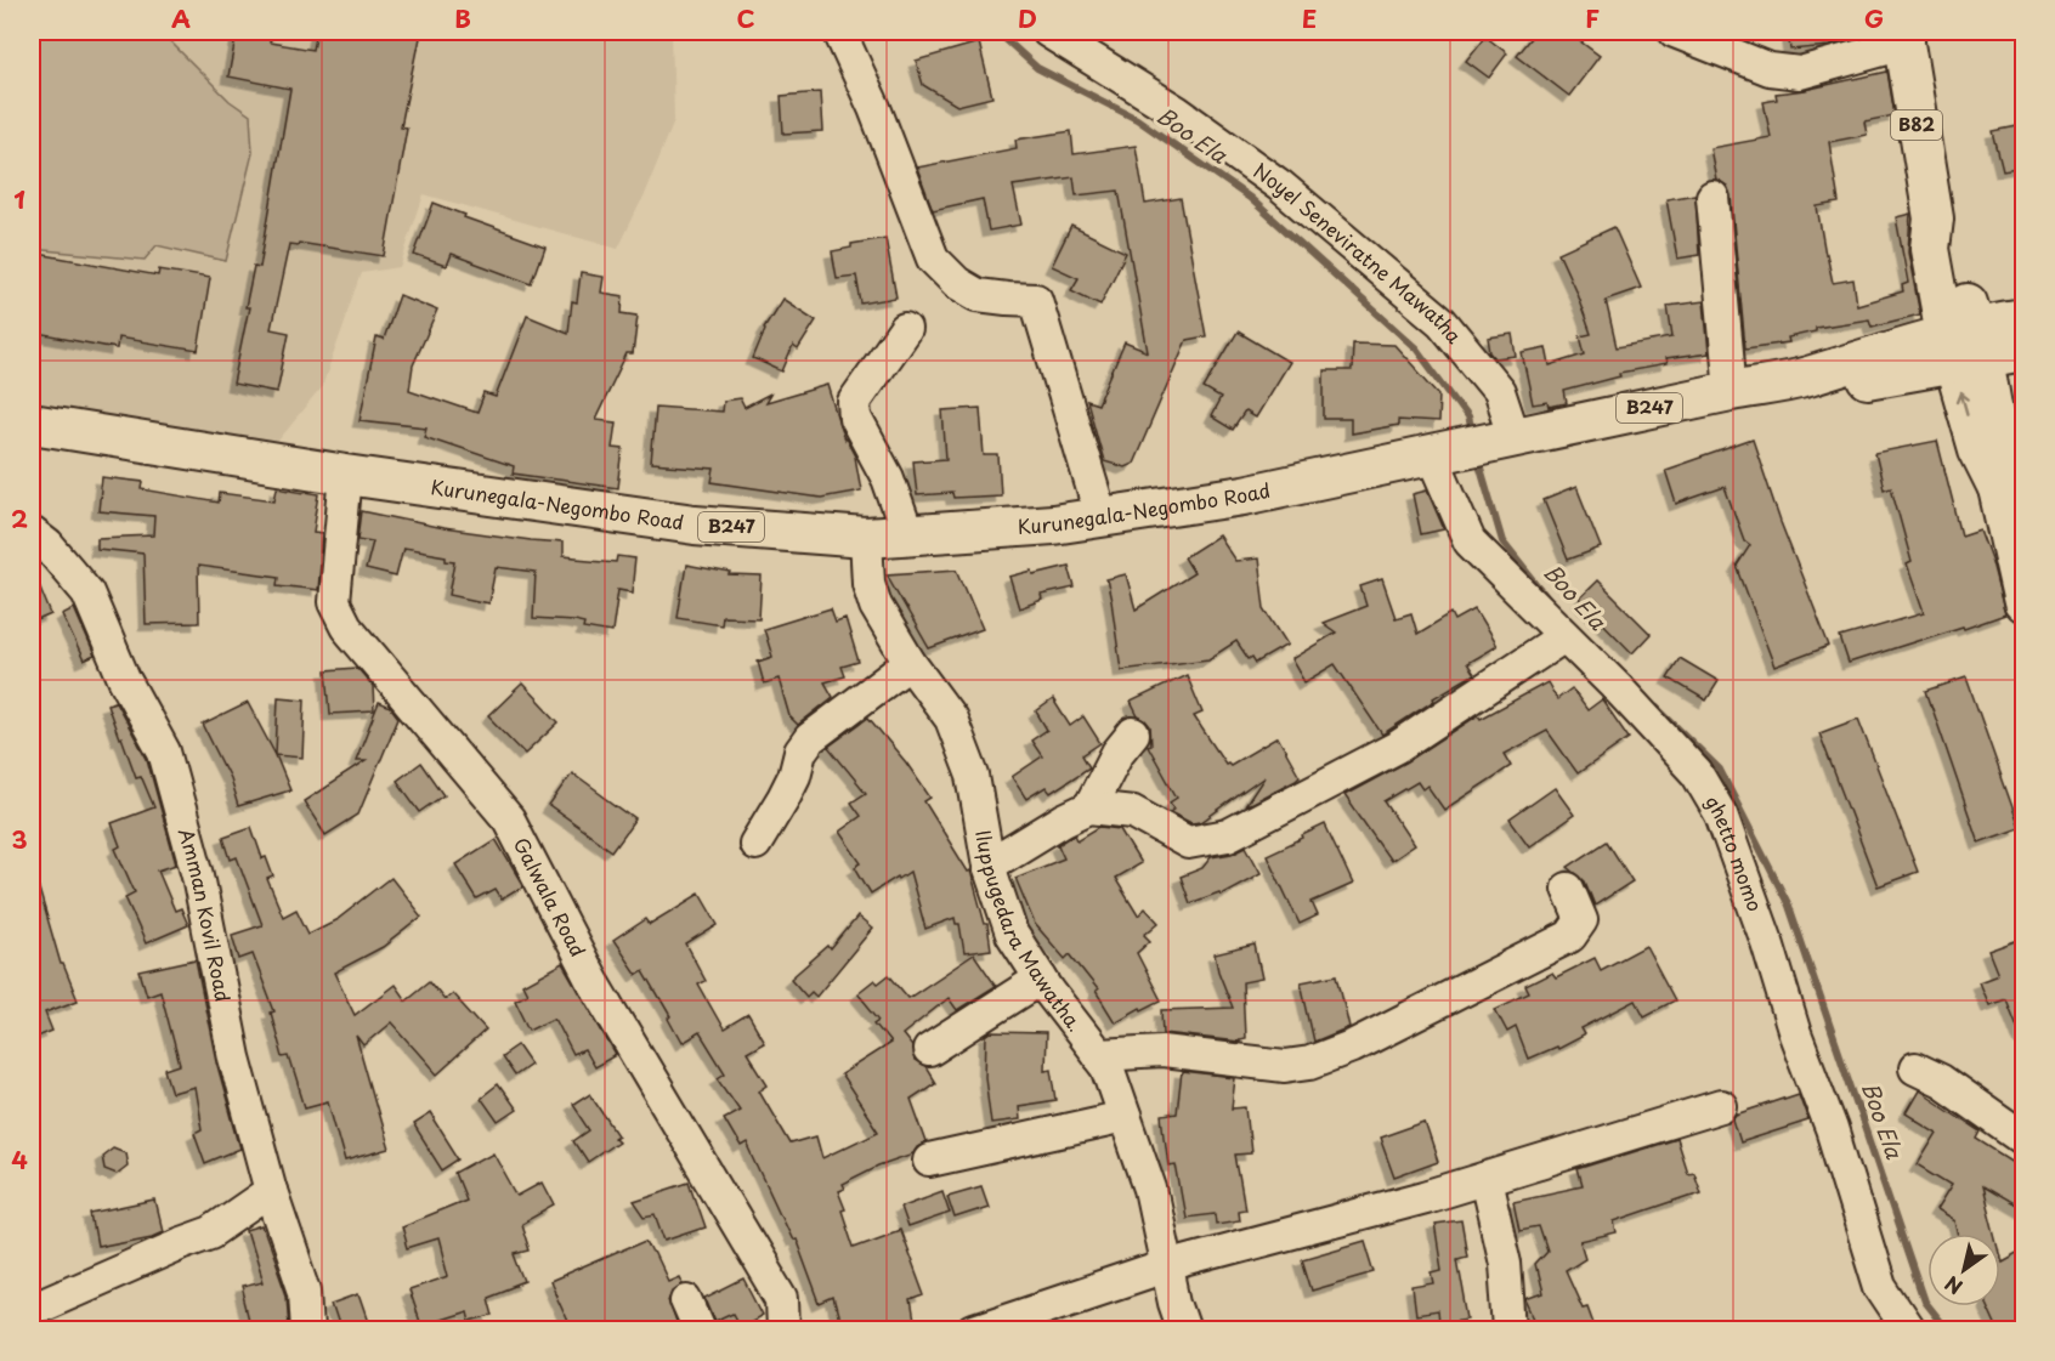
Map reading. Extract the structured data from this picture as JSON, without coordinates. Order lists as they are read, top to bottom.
{
  "streets": {
    "main road": ["B82", "B247", "Kurunegala-Negombo Road"],
    "street": [
      "Noyel Seneviratne Mawatha",
      "ghetto momo",
      "Galwala Road",
      "Amman Kovil Road",
      "Iluppugedara Mawatha."
    ]
  },
  "crossings": [
    ["B82", "B247"],
    ["Noyel Seneviratne Mawatha", "B247"],
    ["B247", "Kurunegala-Negombo Road"],
    ["B247", "ghetto momo"],
    ["Kurunegala-Negombo Road", "ghetto momo"],
    ["Kurunegala-Negombo Road", "Galwala Road"],
    ["Kurunegala-Negombo Road", "Iluppugedara Mawatha."]
  ],
  "water": ["Boo Ela"],
  "north": "bottom left",
  "grid": {
    "columns": [
      "A",
      "B",
      "C",
      "D",
      "E",
      "F",
      "G"
    ],
    "rows": [
      "1",
      "2",
      "3",
      "4"
    ]
  }
}
